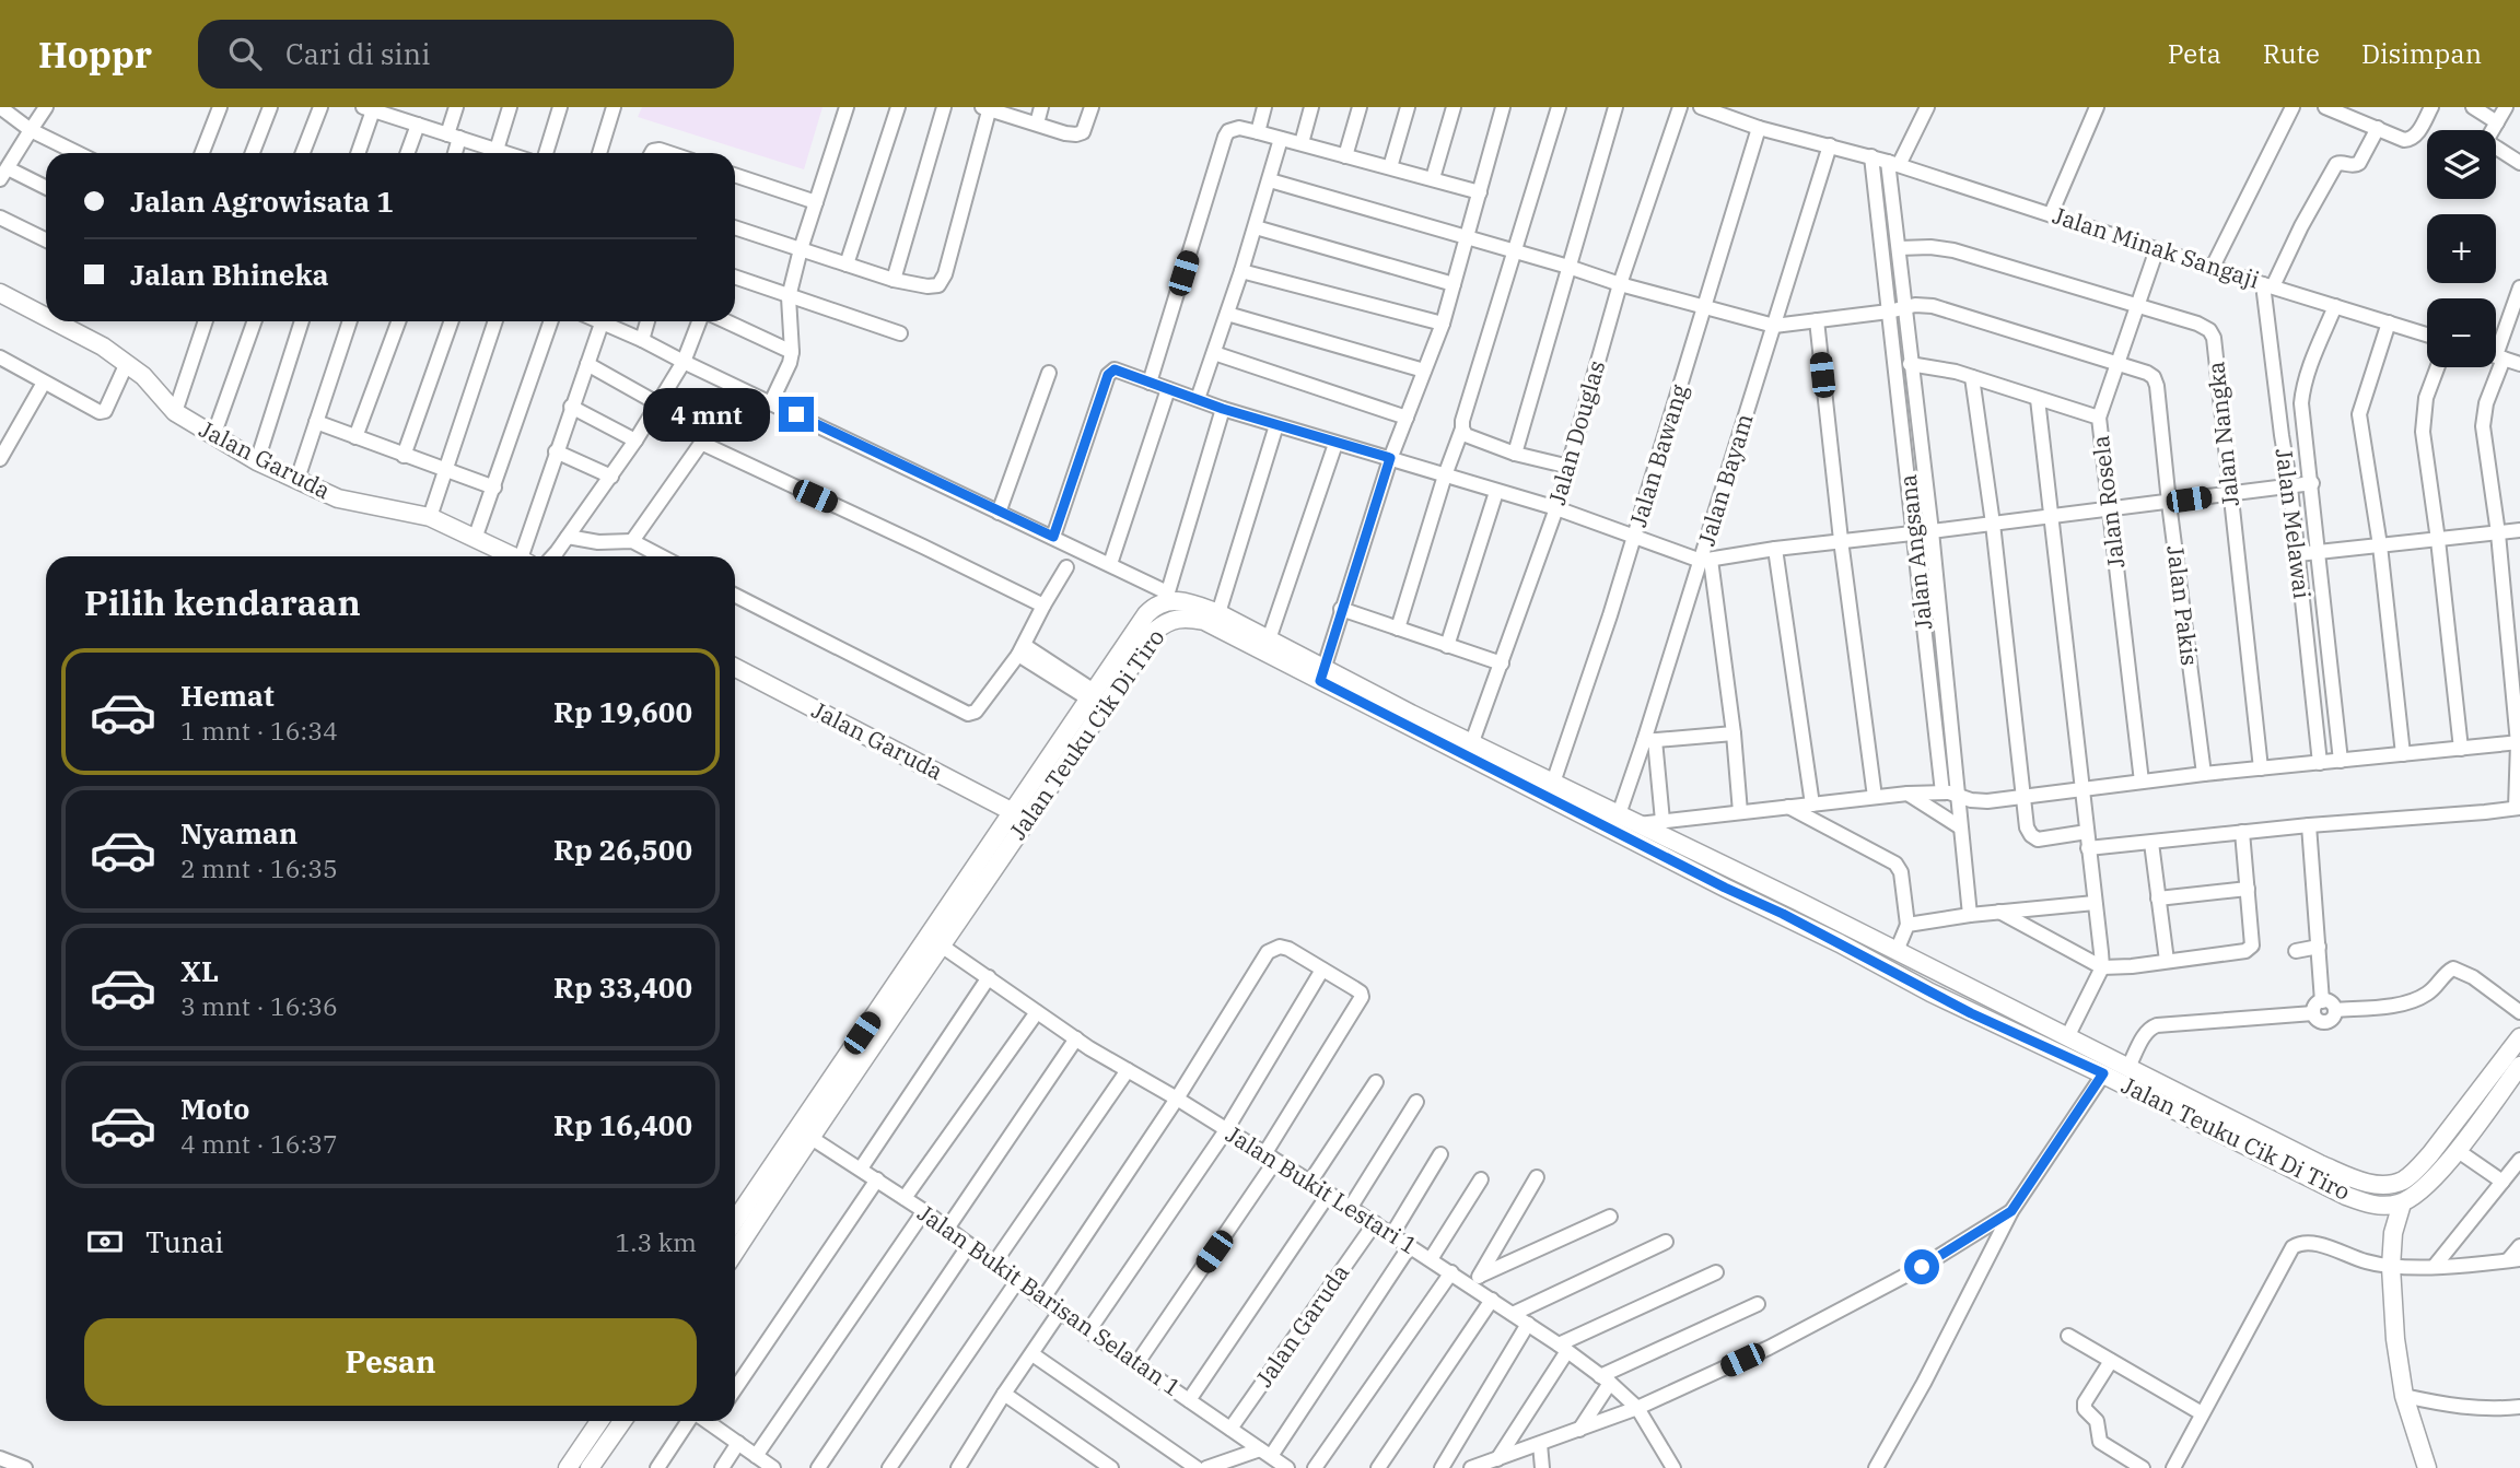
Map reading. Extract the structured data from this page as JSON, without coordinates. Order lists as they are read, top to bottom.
{
  "streets": {
    "street": [
      "Jalan Minak Sangaji",
      "Jalan Douglas",
      "Jalan Nangka",
      "Jalan Bawang",
      "Jalan Garuda",
      "Jalan Bayam",
      "Jalan Rosela",
      "Jalan Melawai",
      "Jalan Angsana",
      "Jalan Pakis",
      "Jalan Teuku Cik Di Tiro",
      "Jalan Bukit Lestari 1",
      "Jalan Bukit Barisan Selatan 1"
    ]
  },
  "crossings": [
    ["Jalan Minak Sangaji", "Jalan Bawang"],
    ["Jalan Minak Sangaji", "Jalan Bayam"],
    ["Jalan Minak Sangaji", "Jalan Melawai"],
    ["Jalan Minak Sangaji", "Jalan Angsana"],
    ["Jalan Douglas", "Jalan Teuku Cik Di Tiro"],
    ["Jalan Nangka", "Jalan Angsana"],
    ["Jalan Bawang", "Jalan Teuku Cik Di Tiro"],
    ["Jalan Garuda", "Jalan Teuku Cik Di Tiro"],
    ["Jalan Garuda", "Jalan Bukit Lestari 1"],
    ["Jalan Garuda", "Jalan Bukit Barisan Selatan 1"],
    ["Jalan Bayam", "Jalan Angsana"],
    ["Jalan Bayam", "Jalan Teuku Cik Di Tiro"],
    ["Jalan Rosela", "Jalan Angsana"],
    ["Jalan Melawai", "Jalan Angsana"],
    ["Jalan Angsana", "Jalan Pakis"],
    ["Jalan Teuku Cik Di Tiro", "Jalan Bukit Lestari 1"],
    ["Jalan Teuku Cik Di Tiro", "Jalan Bukit Barisan Selatan 1"]
  ],
  "page": {
    "header": "Hoppr",
    "search": "Cari di sini",
    "nav": ["Peta", "Rute", "Disimpan"],
    "map_buttons": ["+", "−"],
    "banner": ["Jalan Agrowisata 1", "Jalan Bhineka"],
    "bubble": "4 mnt",
    "heading": "Pilih kendaraan",
    "list": [
      {
        "name": "Hemat",
        "note": "1 mnt · 16:34",
        "value": "Rp 19,600"
      },
      {
        "name": "Nyaman",
        "note": "2 mnt · 16:35",
        "value": "Rp 26,500"
      },
      {
        "name": "XL",
        "note": "3 mnt · 16:36",
        "value": "Rp 33,400"
      },
      {
        "name": "Moto",
        "note": "4 mnt · 16:37",
        "value": "Rp 16,400"
      }
    ],
    "pay": ["Tunai", "1.3 km"],
    "buttons": "Pesan"
  }
}
